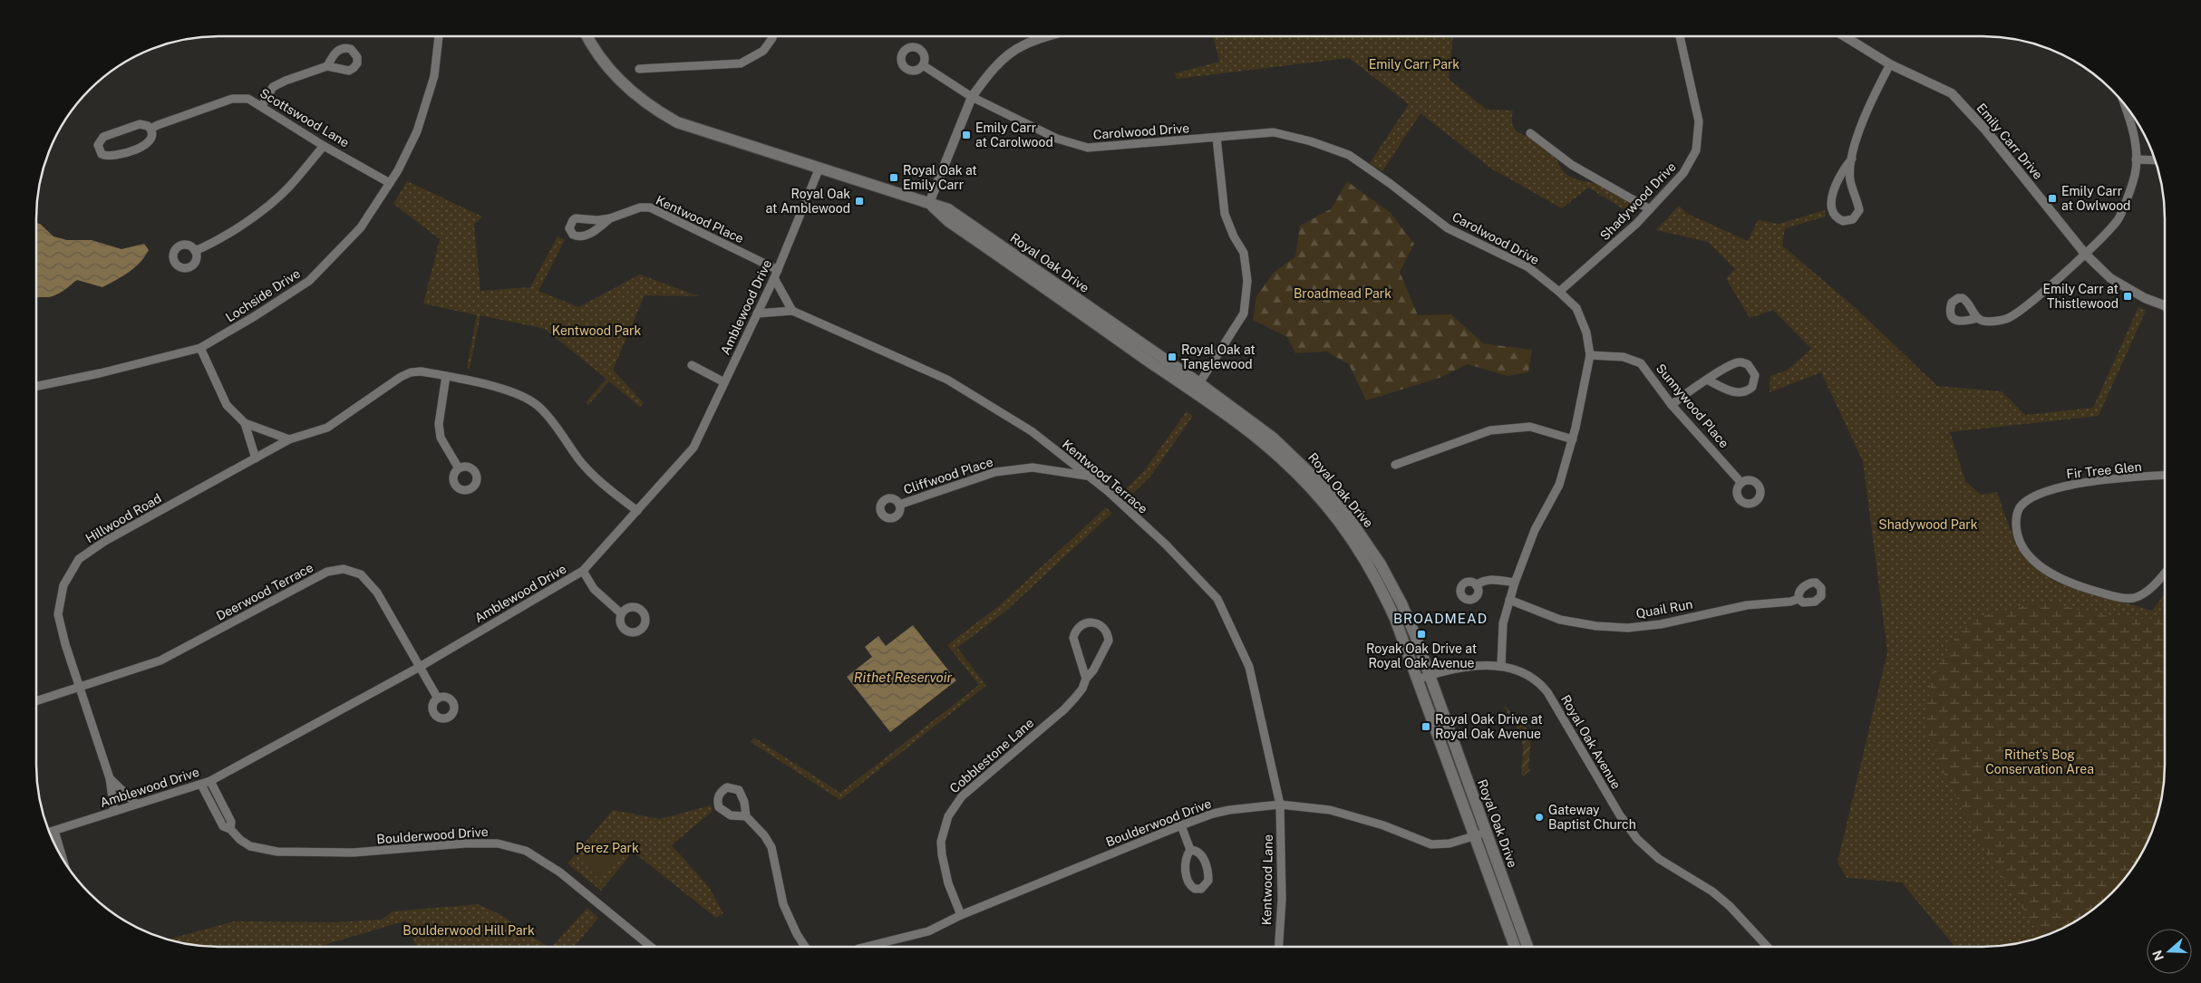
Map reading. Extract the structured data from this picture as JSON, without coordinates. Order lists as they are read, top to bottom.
{
  "streets": {
    "main road": ["Royal Oak Drive"],
    "street": [
      "Scottswood Lane",
      "Carolwood Drive",
      "Emily Carr Drive",
      "Shadywood Drive",
      "Kentwood Place",
      "Lochside Drive",
      "Amblewood Drive",
      "Sunnywood Place",
      "Fir Tree Glen",
      "Cliffwood Place",
      "Kentwood Terrace",
      "Hillwood Road",
      "Deerwood Terrace",
      "Quail Run",
      "Royal Oak Avenue",
      "Cobblestone Lane",
      "Boulderwood Drive",
      "Kentwood Lane"
    ]
  },
  "crossings": [
    ["Scottswood Lane", "Lochside Drive"],
    ["Carolwood Drive", "Shadywood Drive"],
    ["Carolwood Drive", "Sunnywood Place"],
    ["Carolwood Drive", "Quail Run"],
    ["Carolwood Drive", "Royal Oak Avenue"],
    ["Kentwood Place", "Amblewood Drive"],
    ["Royal Oak Drive", "Amblewood Drive"],
    ["Royal Oak Drive", "Royal Oak Avenue"],
    ["Royal Oak Drive", "Boulderwood Drive"],
    ["Amblewood Drive", "Kentwood Terrace"],
    ["Amblewood Drive", "Hillwood Road"],
    ["Amblewood Drive", "Deerwood Terrace"],
    ["Amblewood Drive", "Boulderwood Drive"],
    ["Cliffwood Place", "Kentwood Terrace"],
    ["Kentwood Terrace", "Boulderwood Drive"],
    ["Kentwood Terrace", "Kentwood Lane"],
    ["Hillwood Road", "Deerwood Terrace"],
    ["Cobblestone Lane", "Boulderwood Drive"],
    ["Boulderwood Drive", "Kentwood Lane"]
  ],
  "districts": ["BROADMEAD"],
  "water": ["Rithet Reservoir"],
  "parks": [
    "Emily Carr Park",
    "Broadmead Park",
    "Kentwood Park",
    "Shadywood Park",
    "Rithet's Bog Conservation Area",
    "Perez Park",
    "Boulderwood Hill Park"
  ],
  "places": {
    "transit": [
      "Emily Carr at Carolwood",
      "Royal Oak at Emily Carr",
      "Emily Carr at Owlwood",
      "Royal Oak at Amblewood",
      "Emily Carr at Thistlewood",
      "Royal Oak at Tanglewood",
      "Royak Oak Drive at Royal Oak Avenue",
      "Royal Oak Drive at Royal Oak Avenue"
    ],
    "other": ["Gateway Baptist Church"]
  },
  "north": "left"
}
